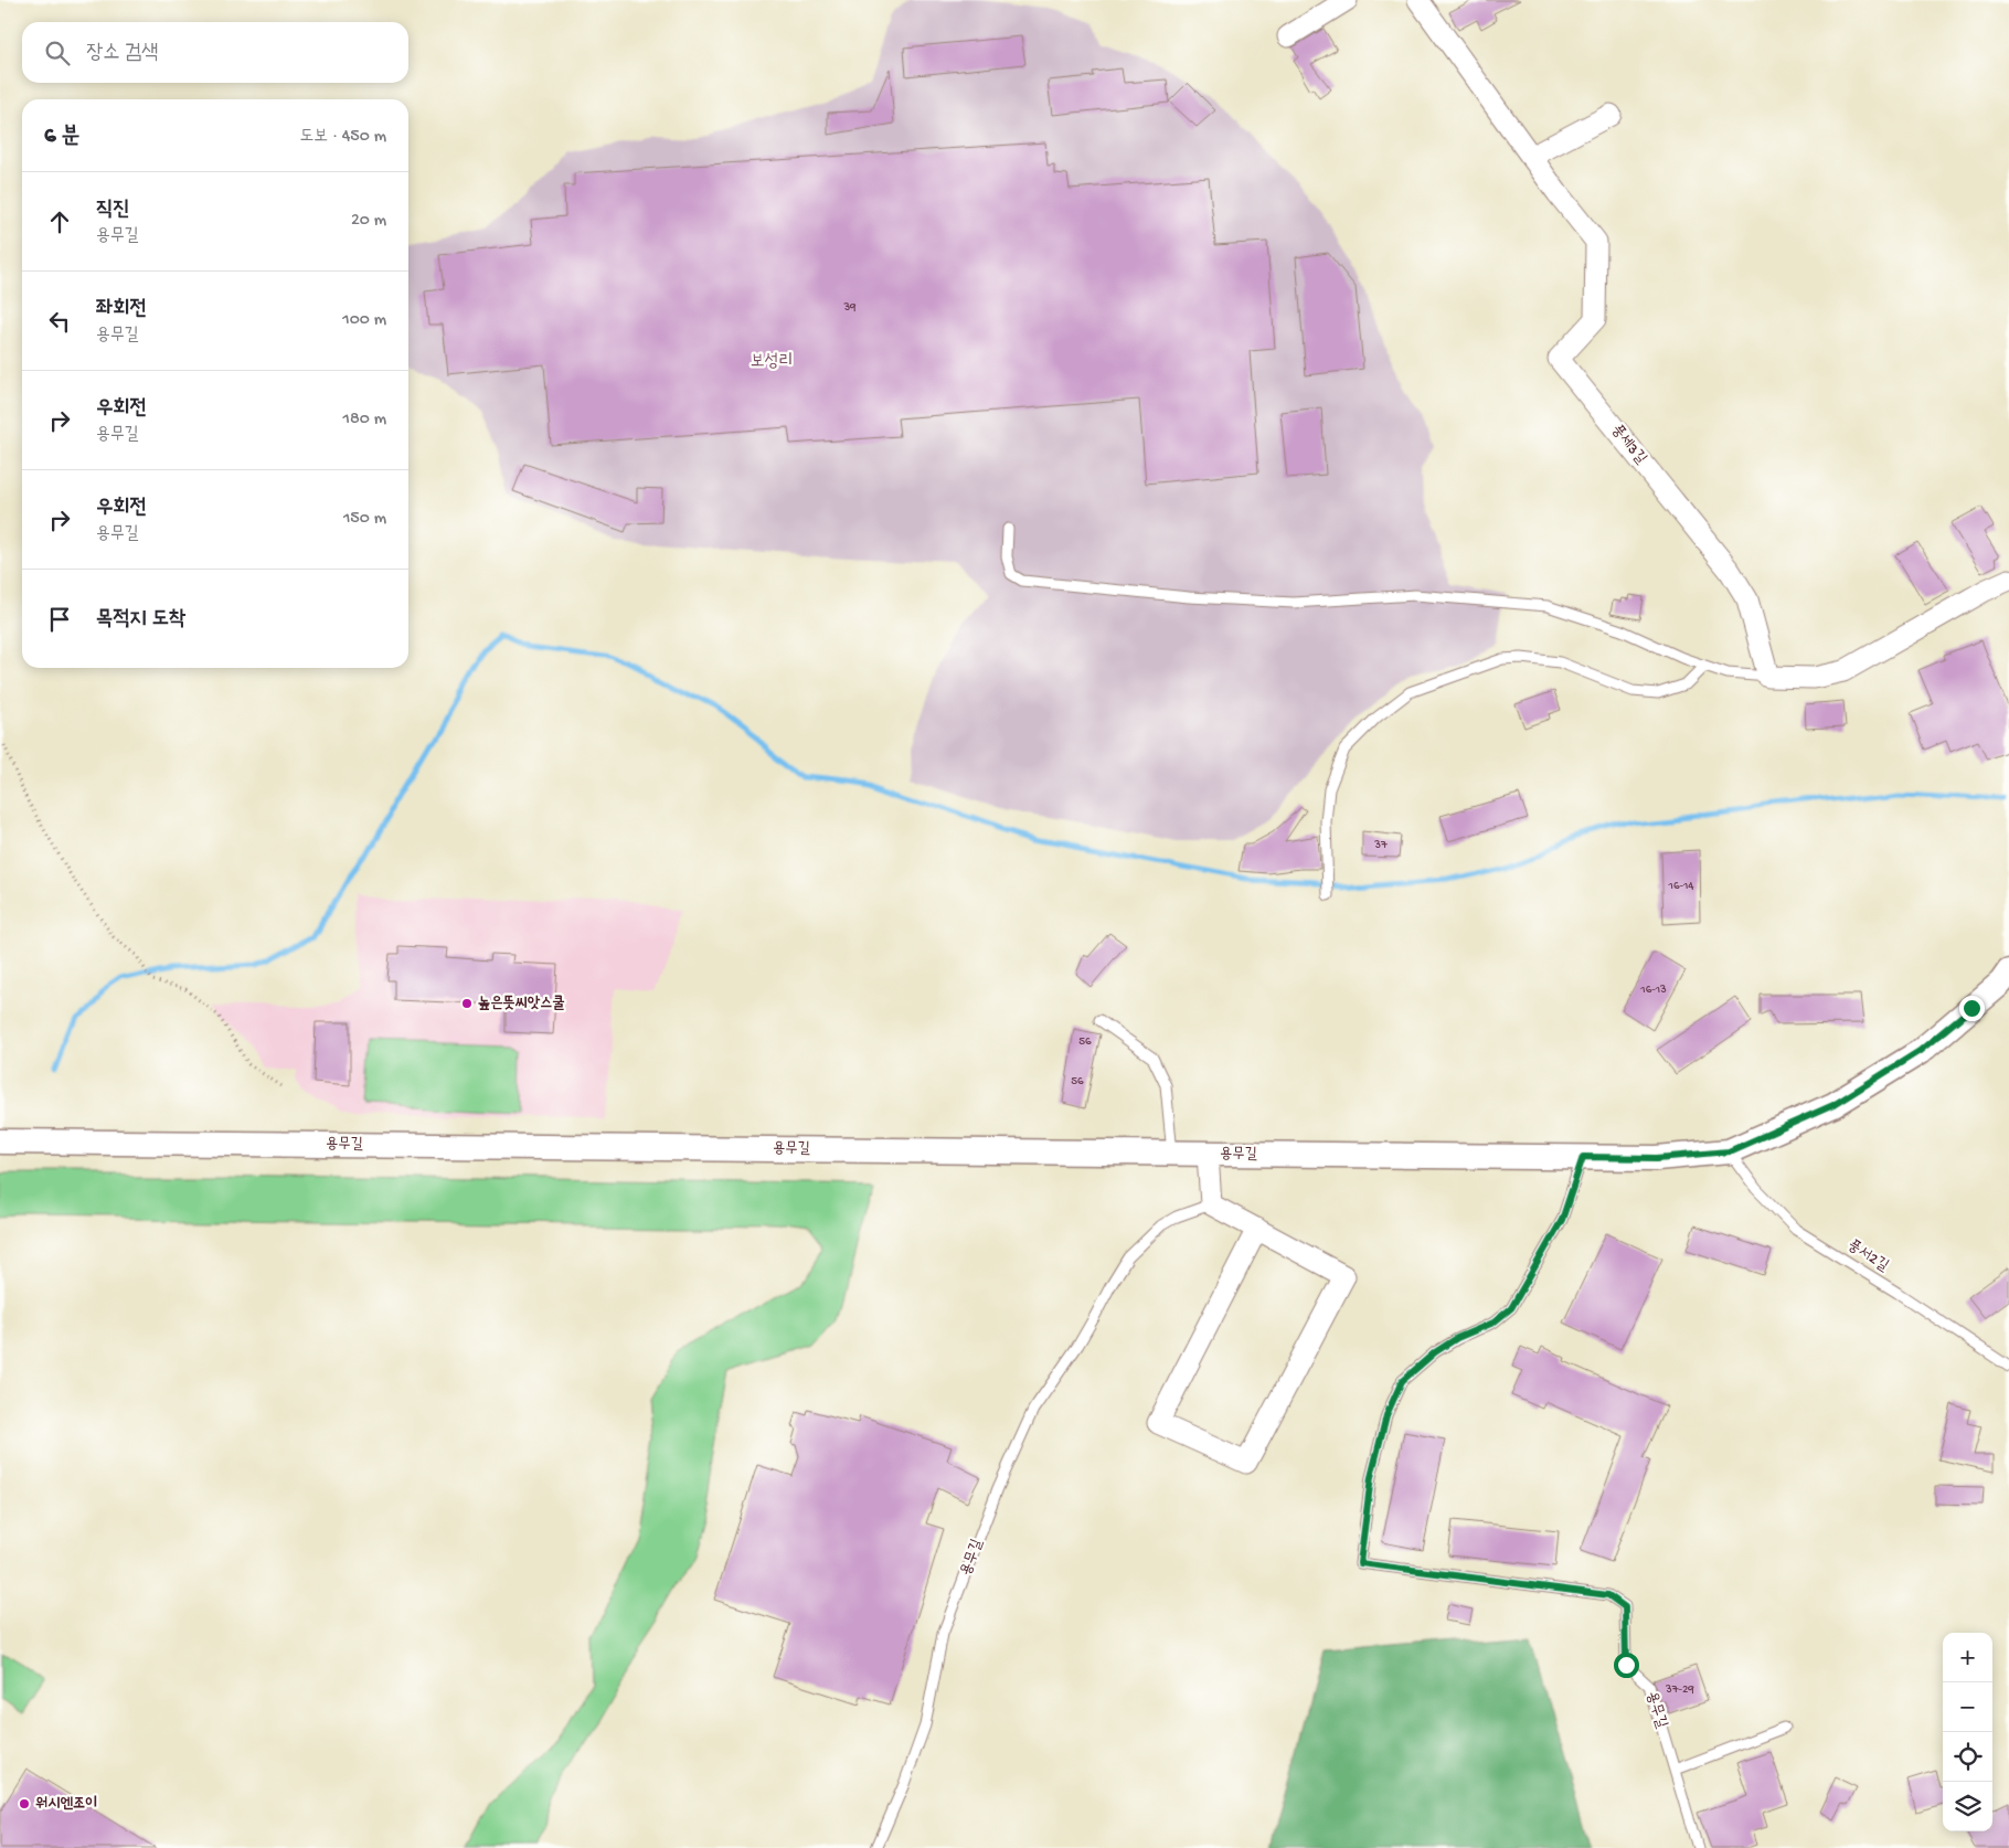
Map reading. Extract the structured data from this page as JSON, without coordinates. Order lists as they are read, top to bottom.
{
  "streets": {
    "street": ["풍세3길", "용무길"],
    "lane": ["풍서2길"]
  },
  "crossings": [
    ["용무길", "풍서2길"]
  ],
  "districts": ["보성리"],
  "places": ["높은뜻씨앗스쿨", "워시엔조이"],
  "house_numbers": [
    "39",
    "37",
    "16-14",
    "16-13",
    "56",
    "56",
    "37-29"
  ],
  "page": {
    "search": "장소 검색",
    "heading": ["6 분", "도보 · 450 m"],
    "list": [
      ["직진", "용무길", "20 m"],
      ["좌회전", "용무길", "100 m"],
      ["우회전", "용무길", "180 m"],
      ["우회전", "용무길", "150 m"],
      "목적지 도착"
    ],
    "map_buttons": ["+", "−"]
  }
}
